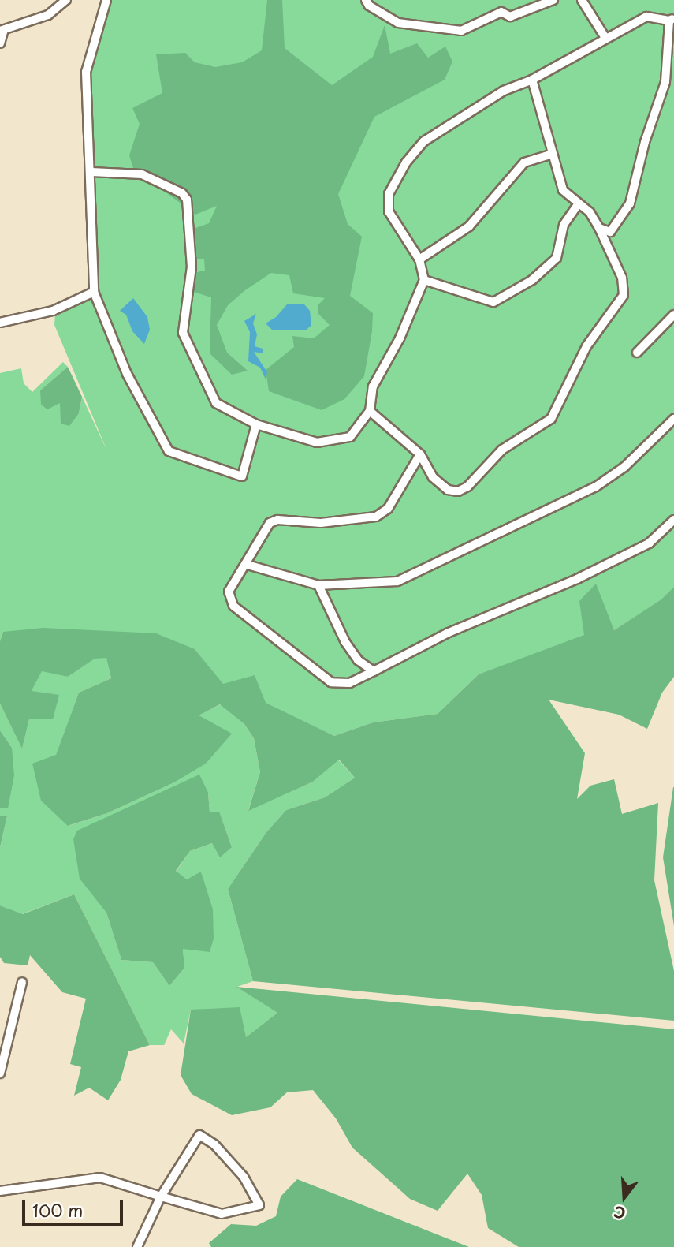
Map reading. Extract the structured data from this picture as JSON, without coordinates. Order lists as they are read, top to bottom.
{
  "scale_bar": "100 m",
  "north": "bottom"
}
